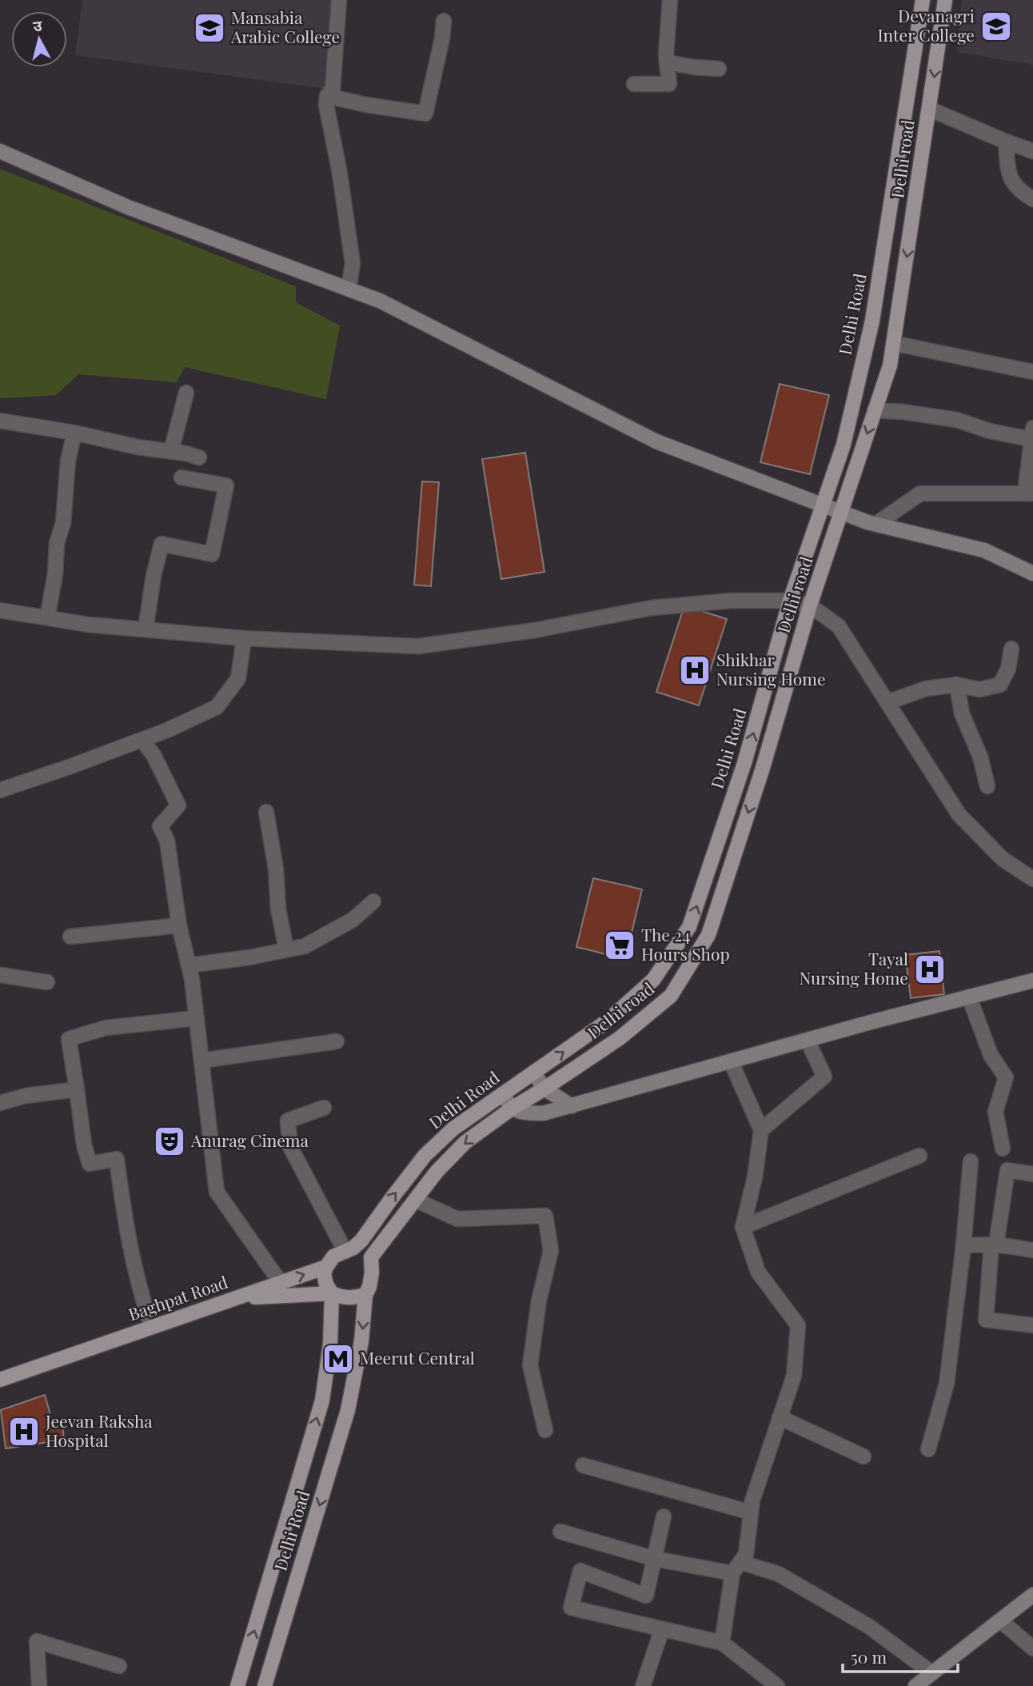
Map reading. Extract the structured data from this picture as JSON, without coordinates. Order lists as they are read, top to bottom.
{
  "streets": {
    "main road": ["Delhi road", "Delhi Road", "Baghpat Road"]
  },
  "crossings": [
    ["Delhi road", "Delhi Road"],
    ["Delhi Road", "Baghpat Road"]
  ],
  "one_way": ["Delhi road"],
  "places": {
    "school or university": ["Devanagri Inter College", "Mansabia Arabic College"],
    "hospital": ["Shikhar Nursing Home", "Tayal Nursing Home", "Jeevan Raksha Hospital"],
    "supermarket": ["The 24 Hours Shop"],
    "theatre": ["Anurag Cinema"],
    "metro station": ["Meerut Central"]
  },
  "scale_bar": "50 m",
  "north": "top"
}
